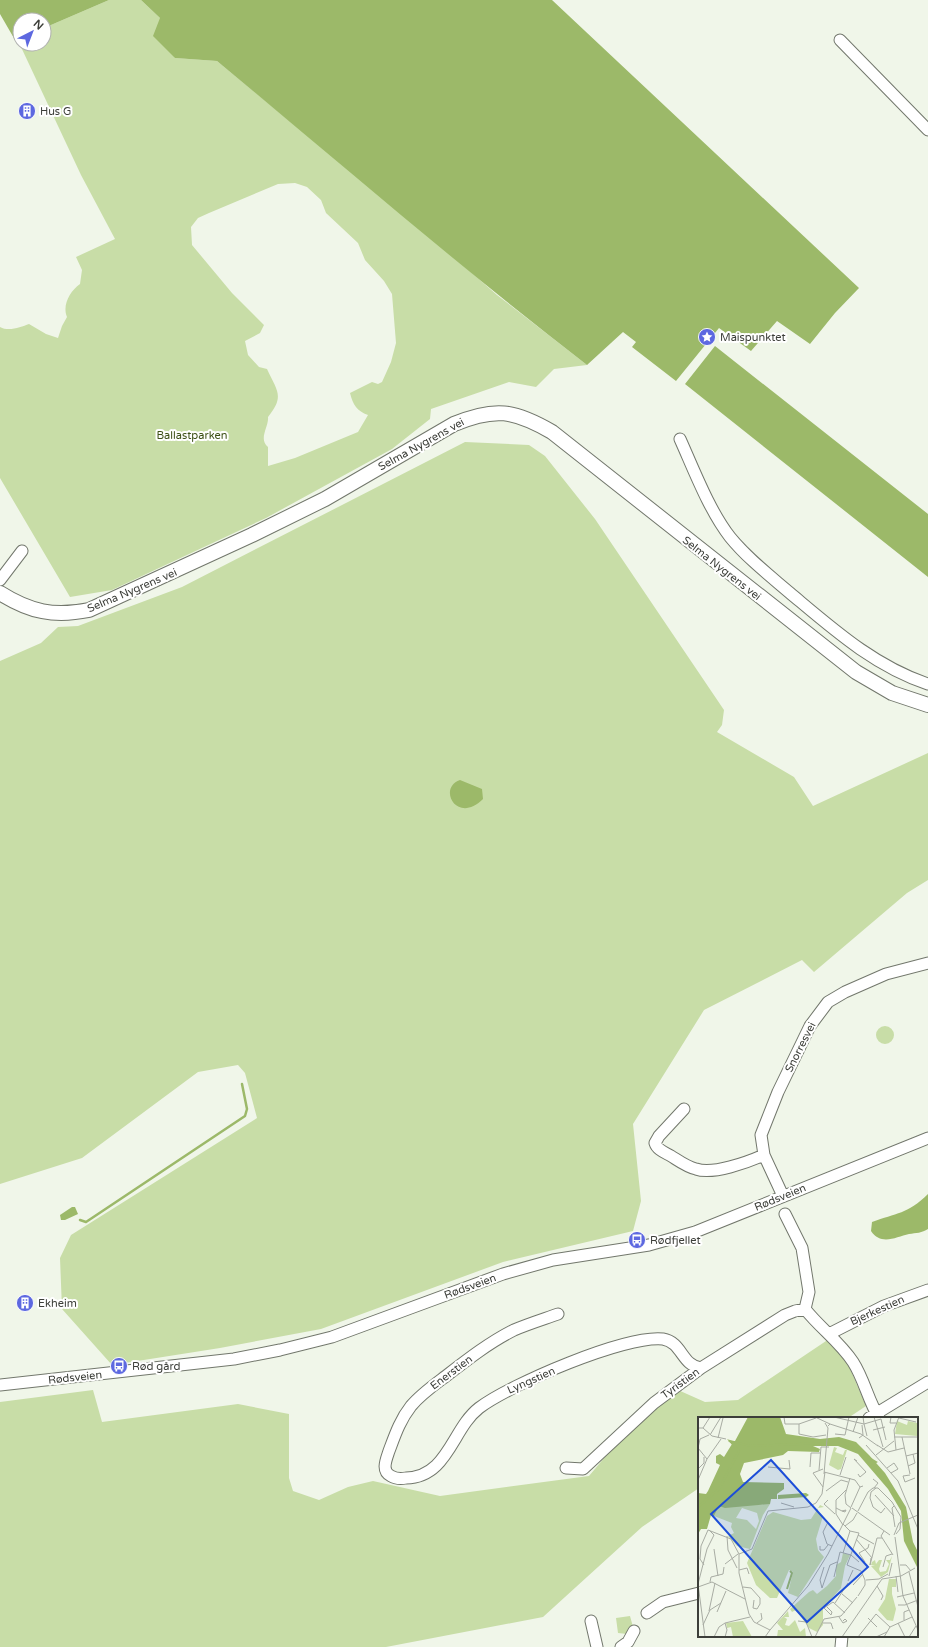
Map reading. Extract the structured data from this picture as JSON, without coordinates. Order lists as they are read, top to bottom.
{
  "streets": {
    "main road": ["Selma Nygrens vei"],
    "street": [
      "Snorresvei",
      "Rødsveien",
      "Bjerkestien",
      "Enerstien",
      "Lyngstien",
      "Tyristien"
    ]
  },
  "crossings": [
    ["Snorresvei", "Rødsveien"],
    ["Enerstien", "Lyngstien"],
    ["Lyngstien", "Tyristien"]
  ],
  "parks": ["Ballastparken"],
  "places": {
    "building": ["Hus G", "Ekheim"],
    "place": ["Maispunktet"],
    "bus stop": ["Rødfjellet", "Rød gård"]
  },
  "north": "top right"
}
